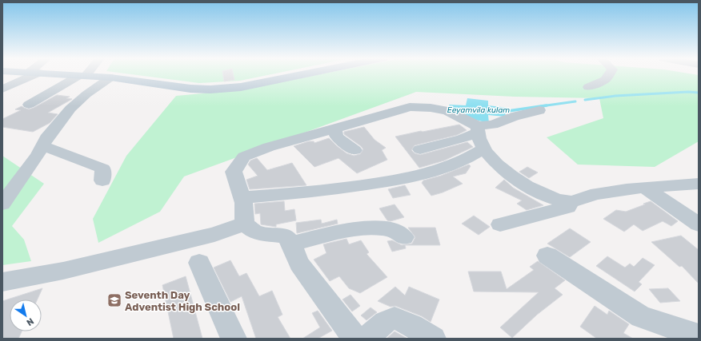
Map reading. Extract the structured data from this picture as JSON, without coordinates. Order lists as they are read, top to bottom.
{
  "water": ["Eeyamvila kulam"],
  "places": {
    "school or university": ["Seventh Day Adventist High School"]
  },
  "north": "bottom right"
}
